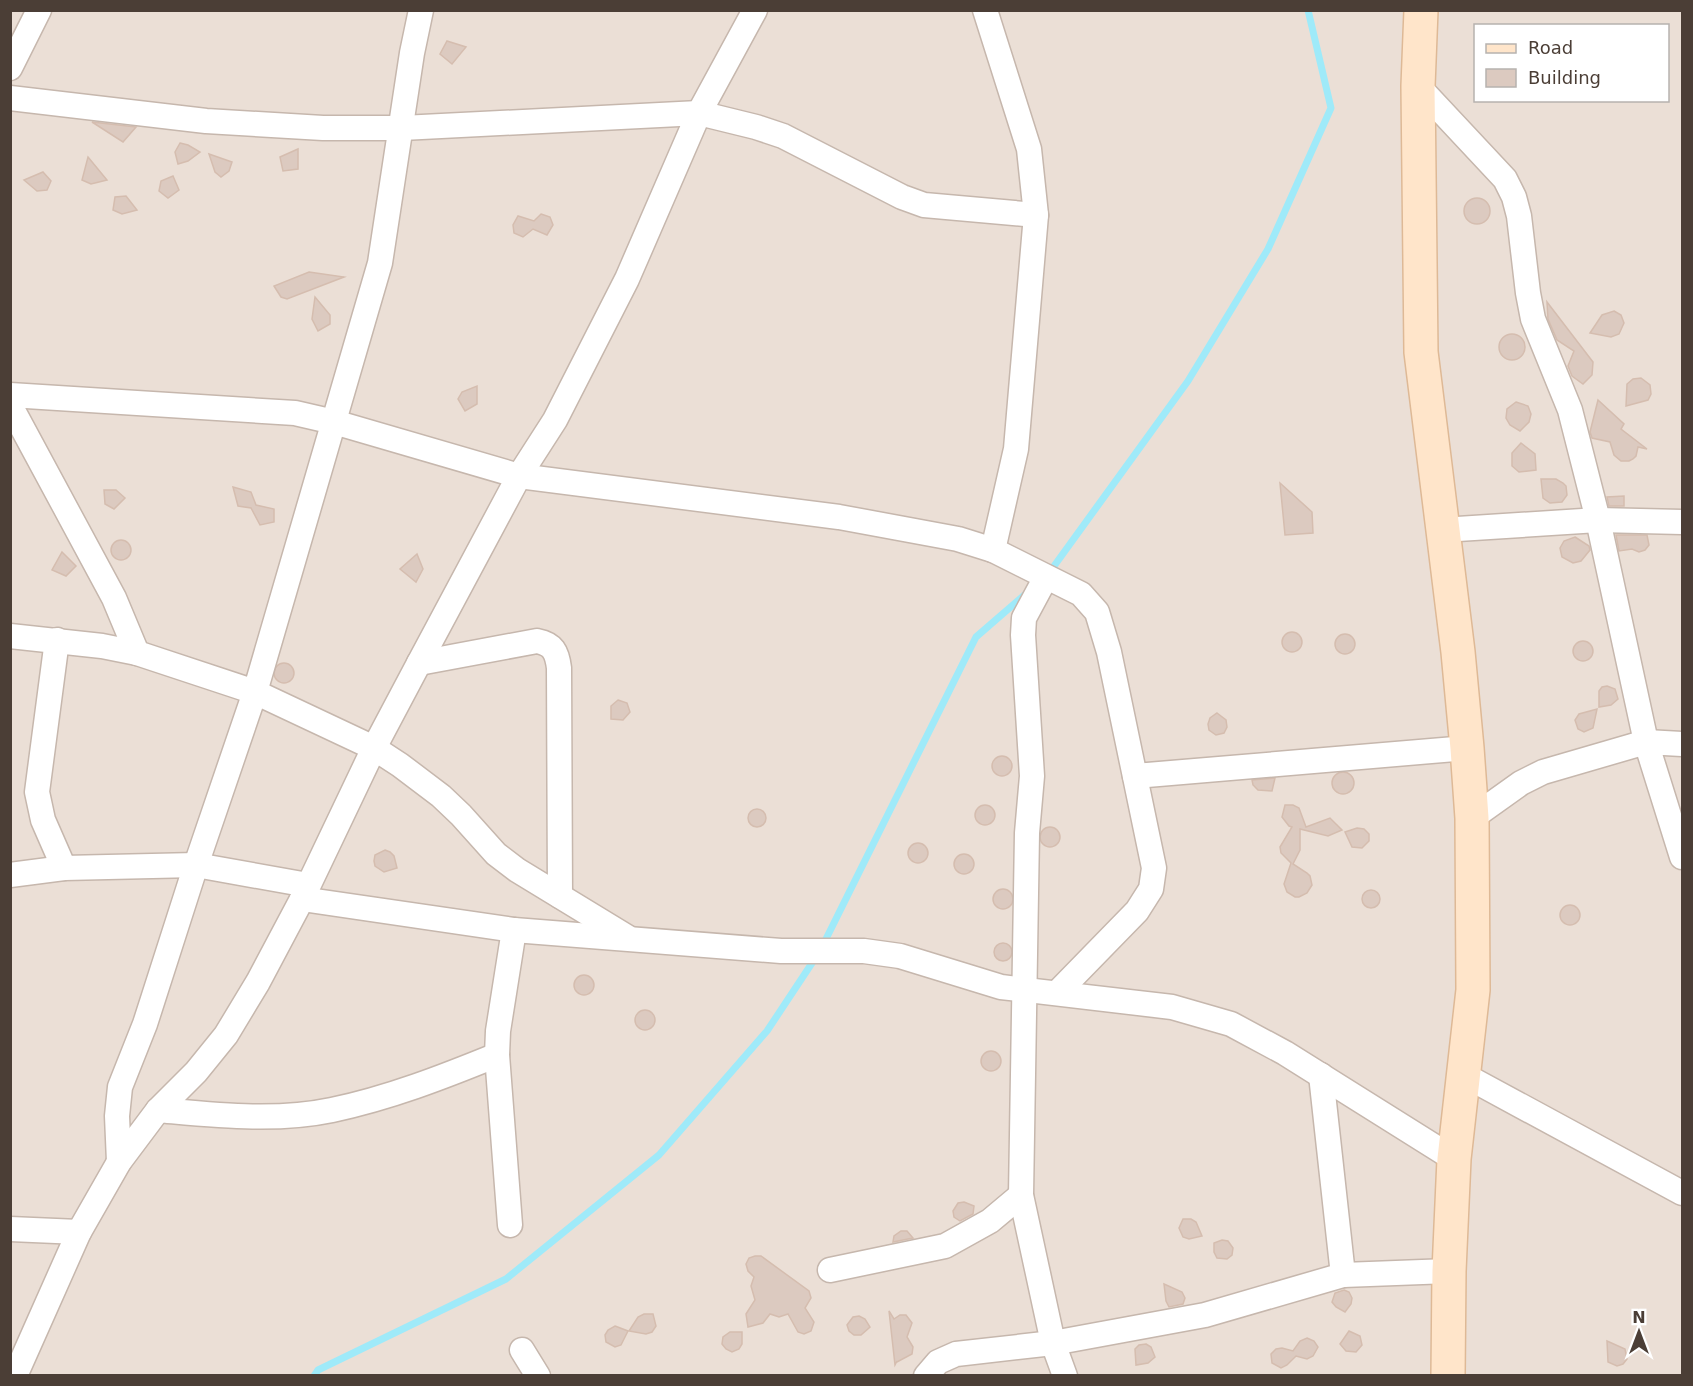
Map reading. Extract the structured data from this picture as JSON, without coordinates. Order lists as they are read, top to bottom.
{
  "legend": ["Road", "Building"],
  "north": "top"
}
